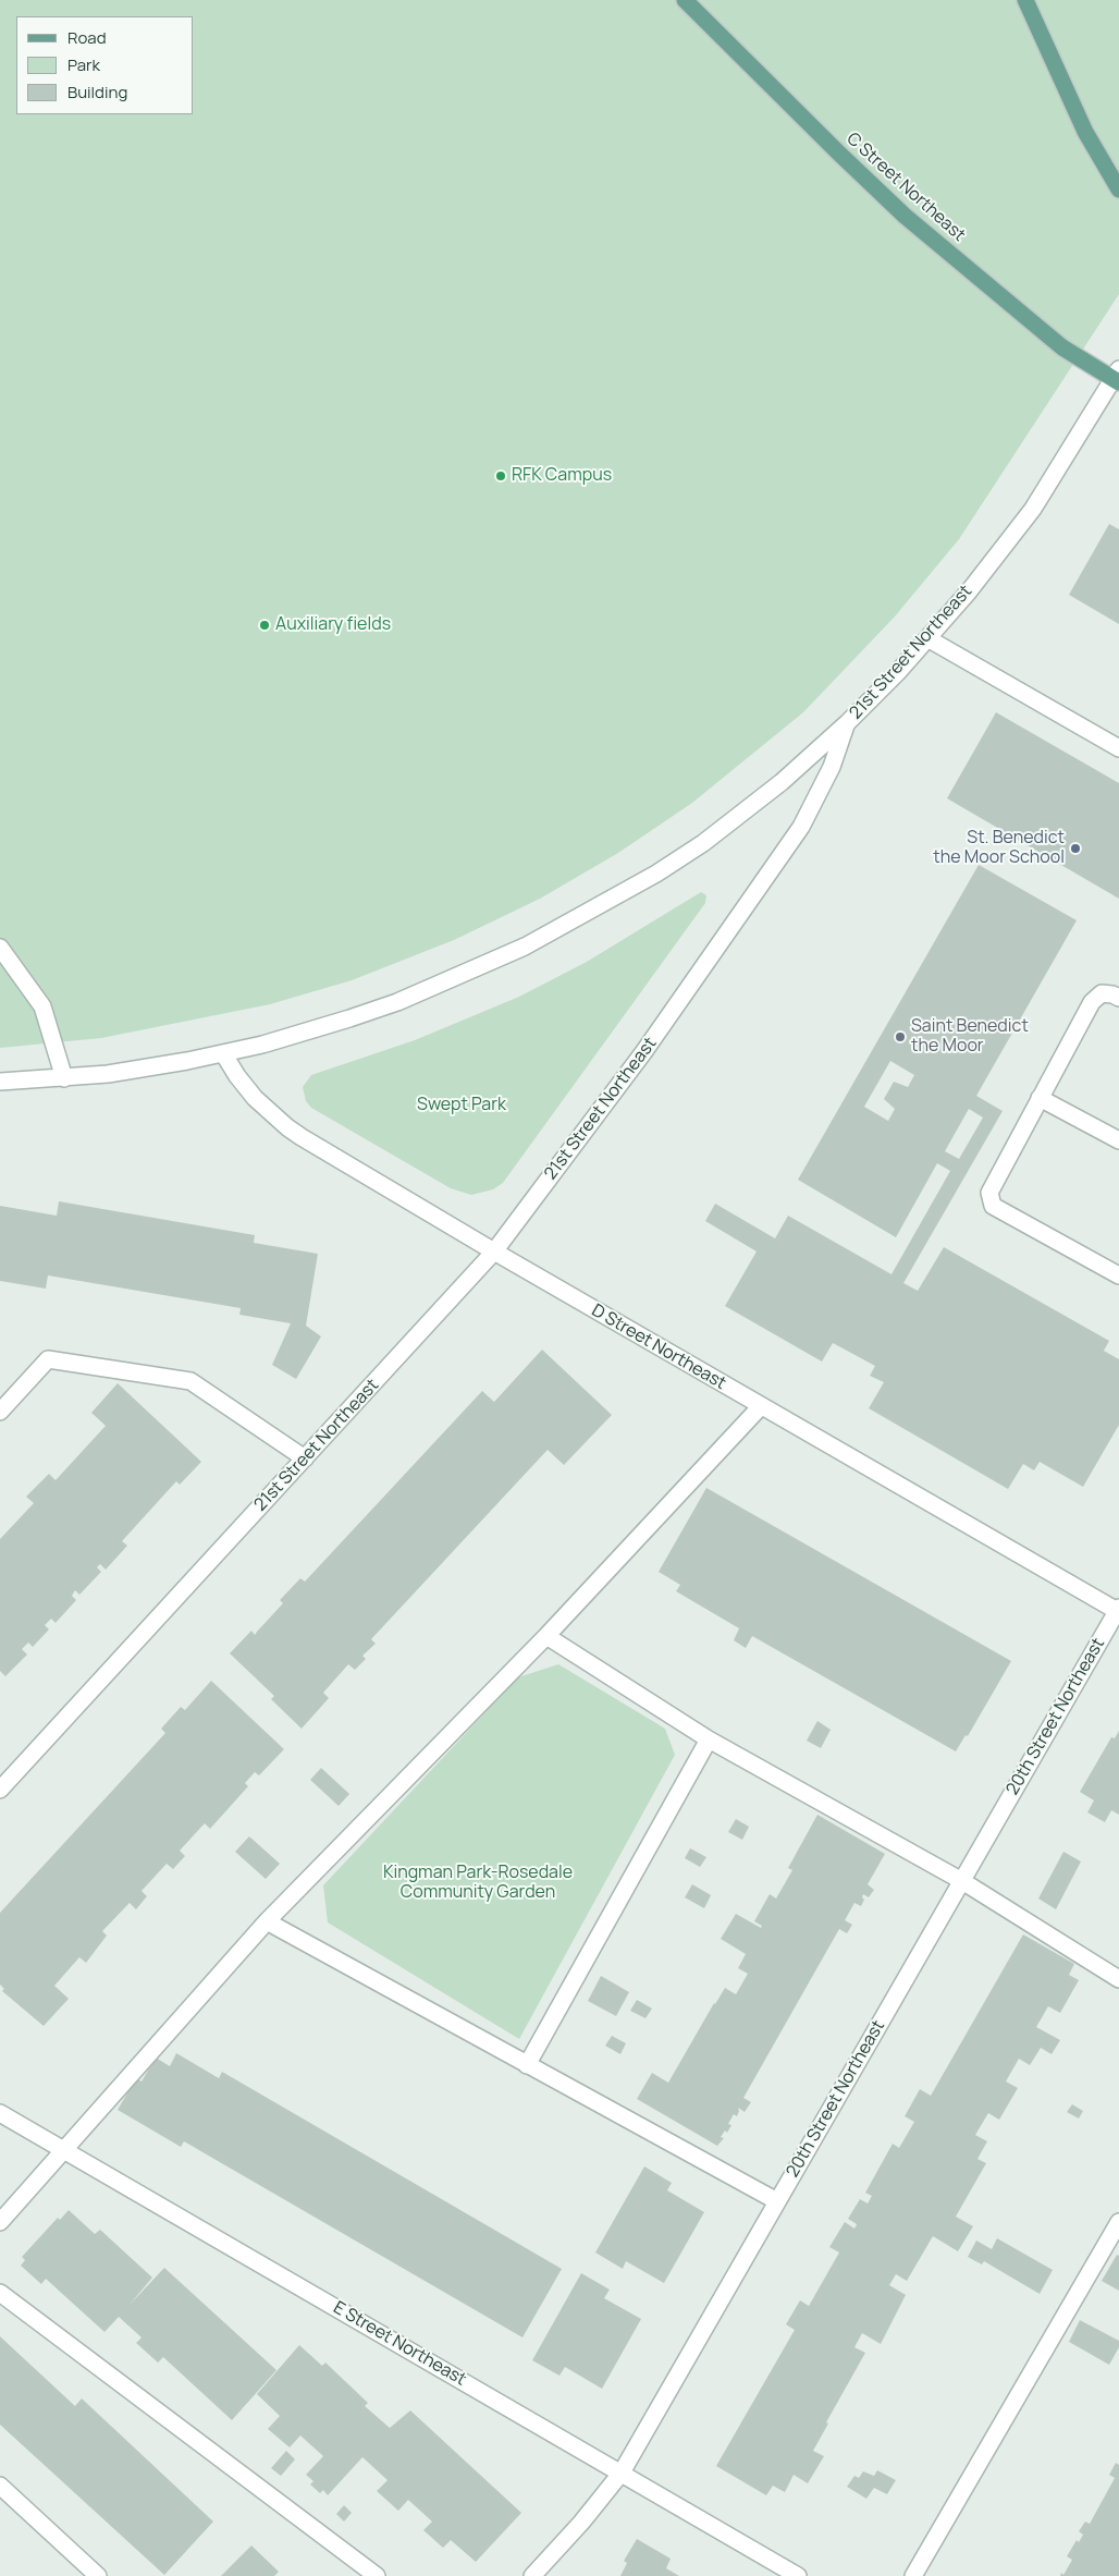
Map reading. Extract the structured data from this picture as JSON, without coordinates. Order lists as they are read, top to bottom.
{
  "streets": {
    "main road": ["C Street Northeast"],
    "street": [
      "21st Street Northeast",
      "D Street Northeast",
      "20th Street Northeast",
      "E Street Northeast"
    ]
  },
  "crossings": [
    ["C Street Northeast", "21st Street Northeast"],
    ["21st Street Northeast", "D Street Northeast"],
    ["D Street Northeast", "20th Street Northeast"],
    ["20th Street Northeast", "E Street Northeast"]
  ],
  "parks": ["Swept Park", "Kingman Park-Rosedale Community Garden"],
  "places": [
    "RFK Campus",
    "Auxiliary fields",
    "St. Benedict the Moor School",
    "Saint Benedict the Moor"
  ],
  "legend": ["Road", "Park", "Building"]
}
